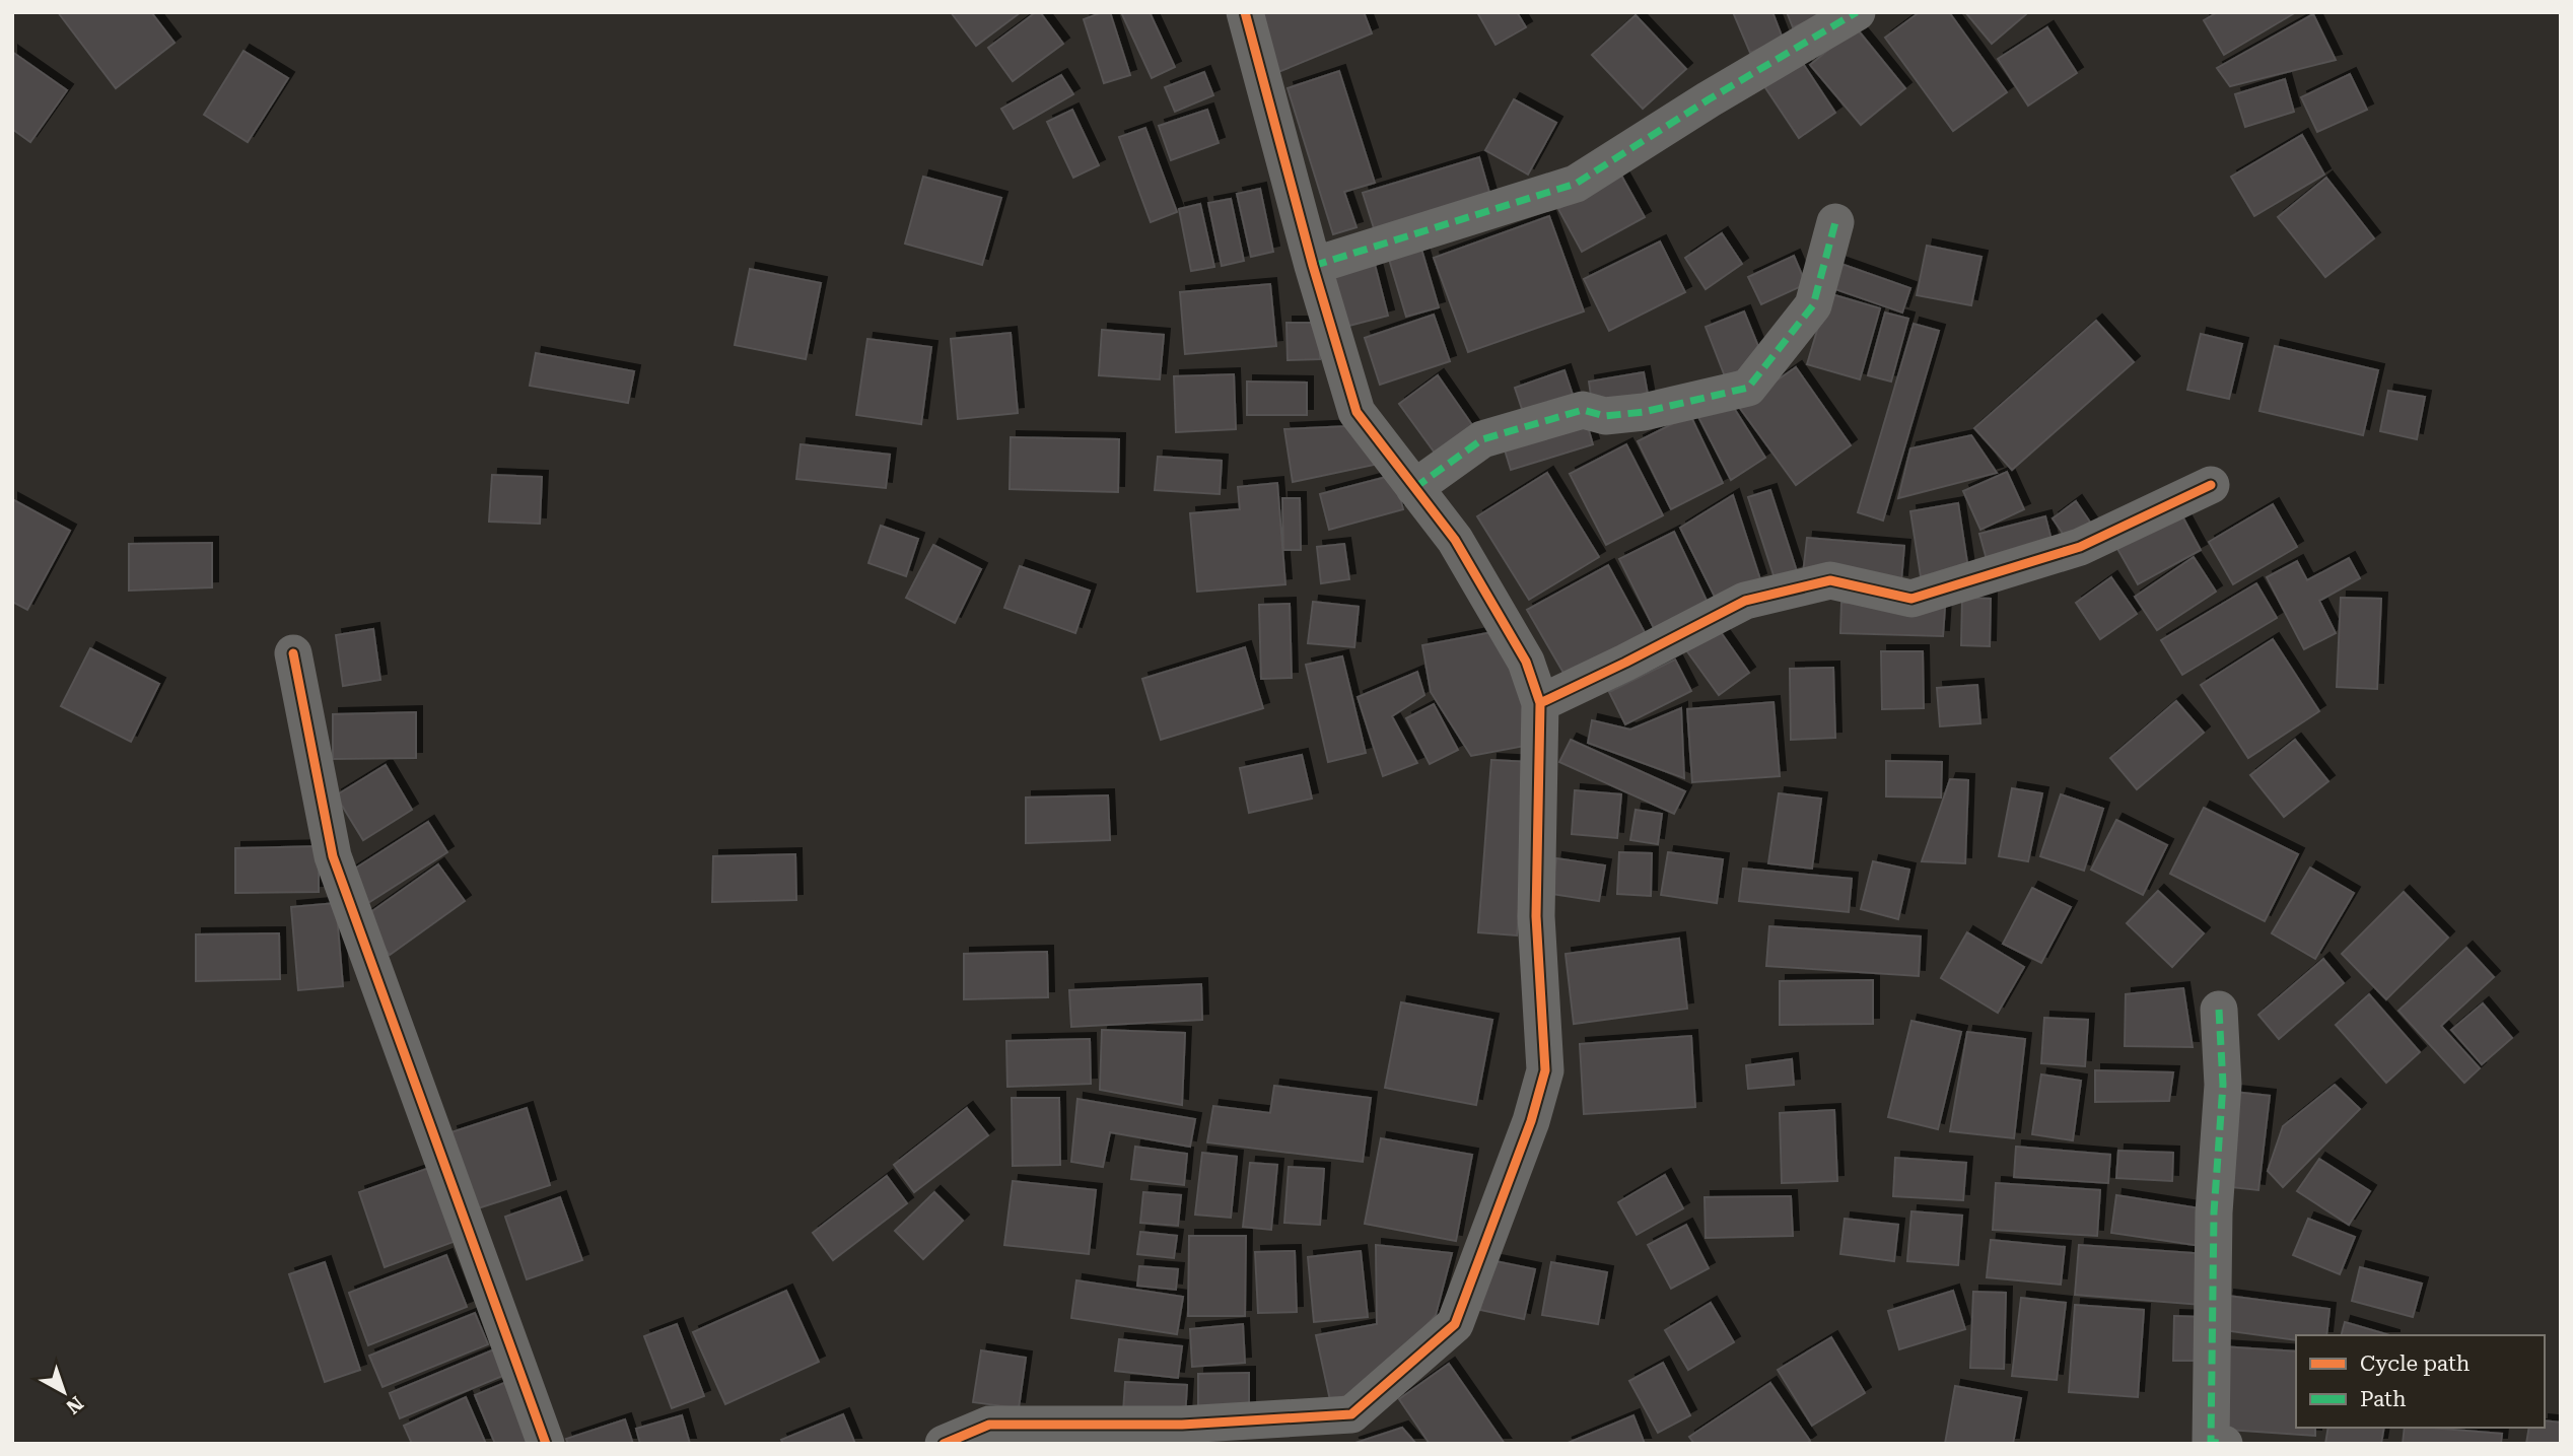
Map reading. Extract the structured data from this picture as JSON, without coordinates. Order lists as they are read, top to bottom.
{
  "legend": ["Cycle path", "Path"],
  "north": "bottom right"
}
